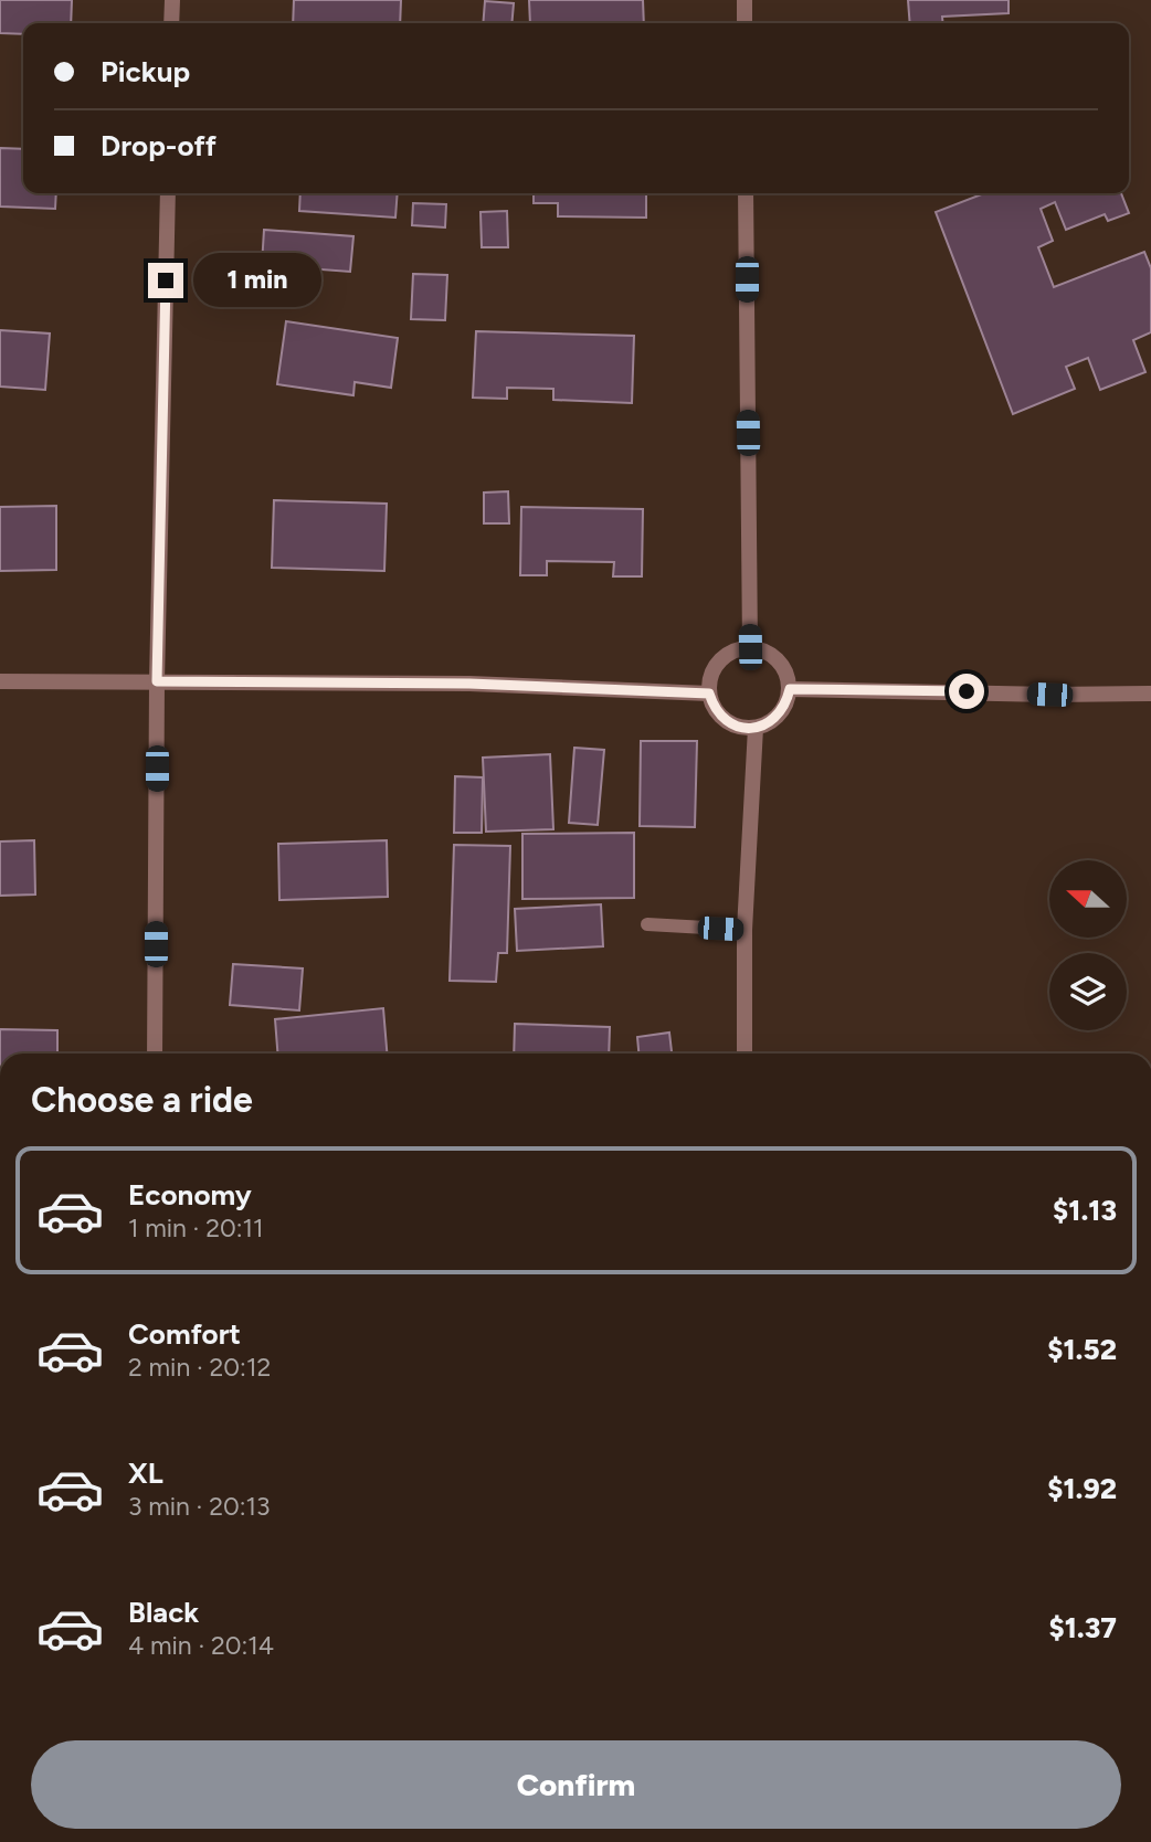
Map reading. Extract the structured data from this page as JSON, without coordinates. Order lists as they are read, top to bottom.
{
  "north": "left",
  "page": {
    "banner": ["Pickup", "Drop-off"],
    "bubble": "1 min",
    "heading": "Choose a ride",
    "list": [
      {
        "name": "Economy",
        "note": "1 min · 20:11",
        "value": "$1.13"
      },
      {
        "name": "Comfort",
        "note": "2 min · 20:12",
        "value": "$1.52"
      },
      {
        "name": "XL",
        "note": "3 min · 20:13",
        "value": "$1.92"
      },
      {
        "name": "Black",
        "note": "4 min · 20:14",
        "value": "$1.37"
      }
    ],
    "buttons": "Confirm"
  }
}
